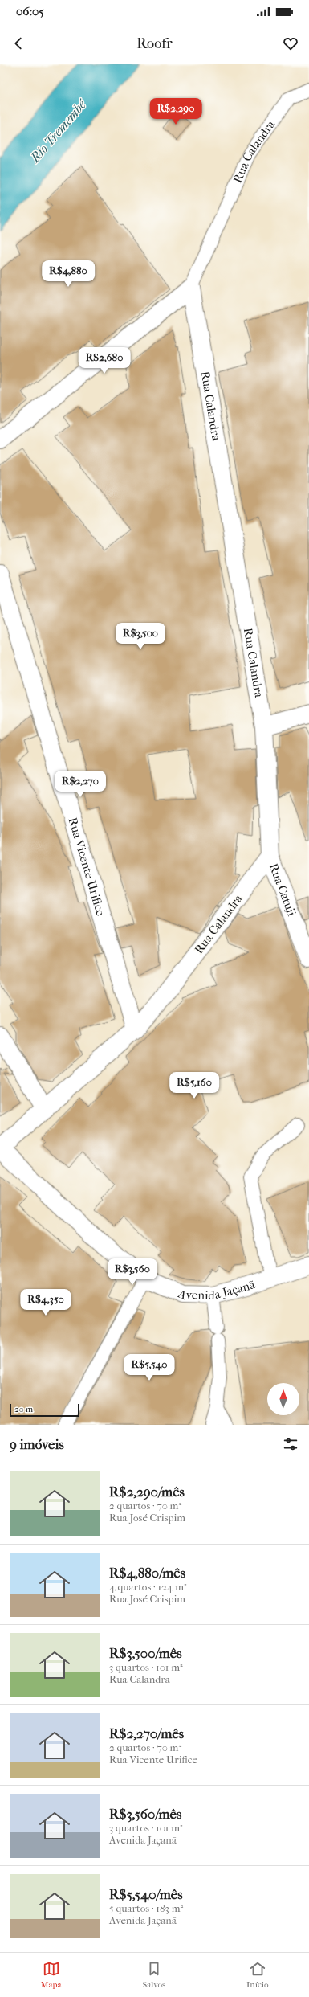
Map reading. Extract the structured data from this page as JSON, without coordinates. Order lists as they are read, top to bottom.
{
  "streets": {
    "street": [
      "Rua Calandra",
      "Rua Vicente Urifice",
      "Rua Catuji",
      "Avenida Jaçanã"
    ]
  },
  "crossings": [
    ["Rua Calandra", "Rua Vicente Urifice"],
    ["Rua Calandra", "Rua Catuji"],
    ["Rua Calandra", "Avenida Jaçanã"]
  ],
  "water": ["Rio Tremembé"],
  "scale_bar": "20 m",
  "north": "top",
  "page": {
    "status": "06:05",
    "header": "Roofr",
    "price": [
      "R$2,290",
      "R$4,880",
      "R$2,680",
      "R$3,500",
      "R$2,270",
      "R$5,160",
      "R$3,560",
      "R$4,350",
      "R$5,540"
    ],
    "scale": "20 m",
    "heading": "9 imóveis",
    "list": [
      {
        "name": "R$2,290/mês",
        "note": "2 quartos · 70 m² · Rua José Crispim"
      },
      {
        "name": "R$4,880/mês",
        "note": "4 quartos · 124 m² · Rua José Crispim"
      },
      {
        "name": "R$3,500/mês",
        "note": "3 quartos · 101 m² · Rua Calandra"
      },
      {
        "name": "R$2,270/mês",
        "note": "2 quartos · 70 m² · Rua Vicente Urifice"
      },
      {
        "name": "R$3,560/mês",
        "note": "3 quartos · 101 m² · Avenida Jaçanã"
      },
      {
        "name": "R$5,540/mês",
        "note": "5 quartos · 183 m² · Avenida Jaçanã"
      }
    ],
    "tabs": ["Mapa", "Salvos", "Início"]
  }
}
